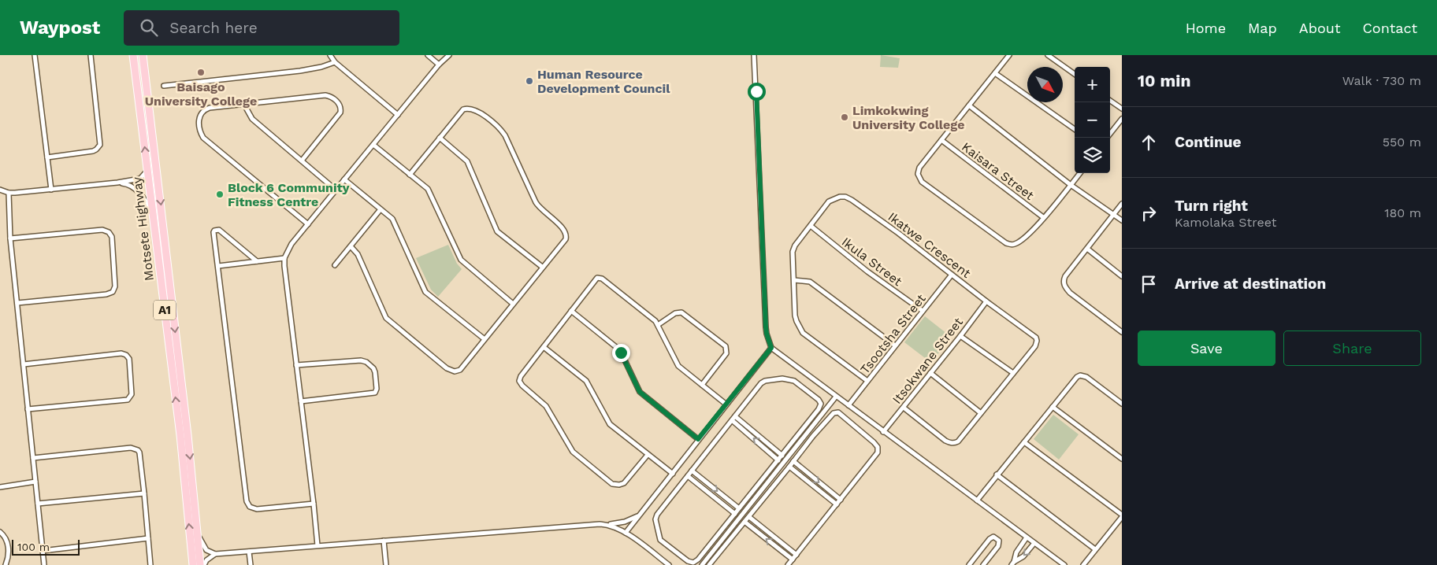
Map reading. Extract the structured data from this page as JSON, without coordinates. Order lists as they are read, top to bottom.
{
  "streets": {
    "highway": ["Motsete Highway", "A1"],
    "street": [
      "Kaisara Street",
      "Ikatwe Crescent",
      "Ikula Street",
      "Tsootsha Street",
      "Itsokwane Street"
    ]
  },
  "crossings": [
    ["Ikatwe Crescent", "Ikula Street"],
    ["Ikatwe Crescent", "Tsootsha Street"],
    ["Ikatwe Crescent", "Itsokwane Street"],
    ["Ikula Street", "Tsootsha Street"]
  ],
  "places": [
    "Baisago University College",
    "Human Resource Development Council",
    "Limkokwing University College",
    "Block 6 Community Fitness Centre"
  ],
  "scale_bar": "100 m",
  "north": "bottom right",
  "page": {
    "header": "Waypost",
    "search": "Search here",
    "nav": [
      "Home",
      "Map",
      "About",
      "Contact"
    ],
    "heading": ["10 min", "Walk · 730 m"],
    "map_buttons": ["+", "−"],
    "list": [
      ["Continue", "550 m"],
      ["Turn right", "Kamolaka Street", "180 m"],
      "Arrive at destination"
    ],
    "buttons": ["Save", "Share"],
    "scale": "100 m"
  }
}
